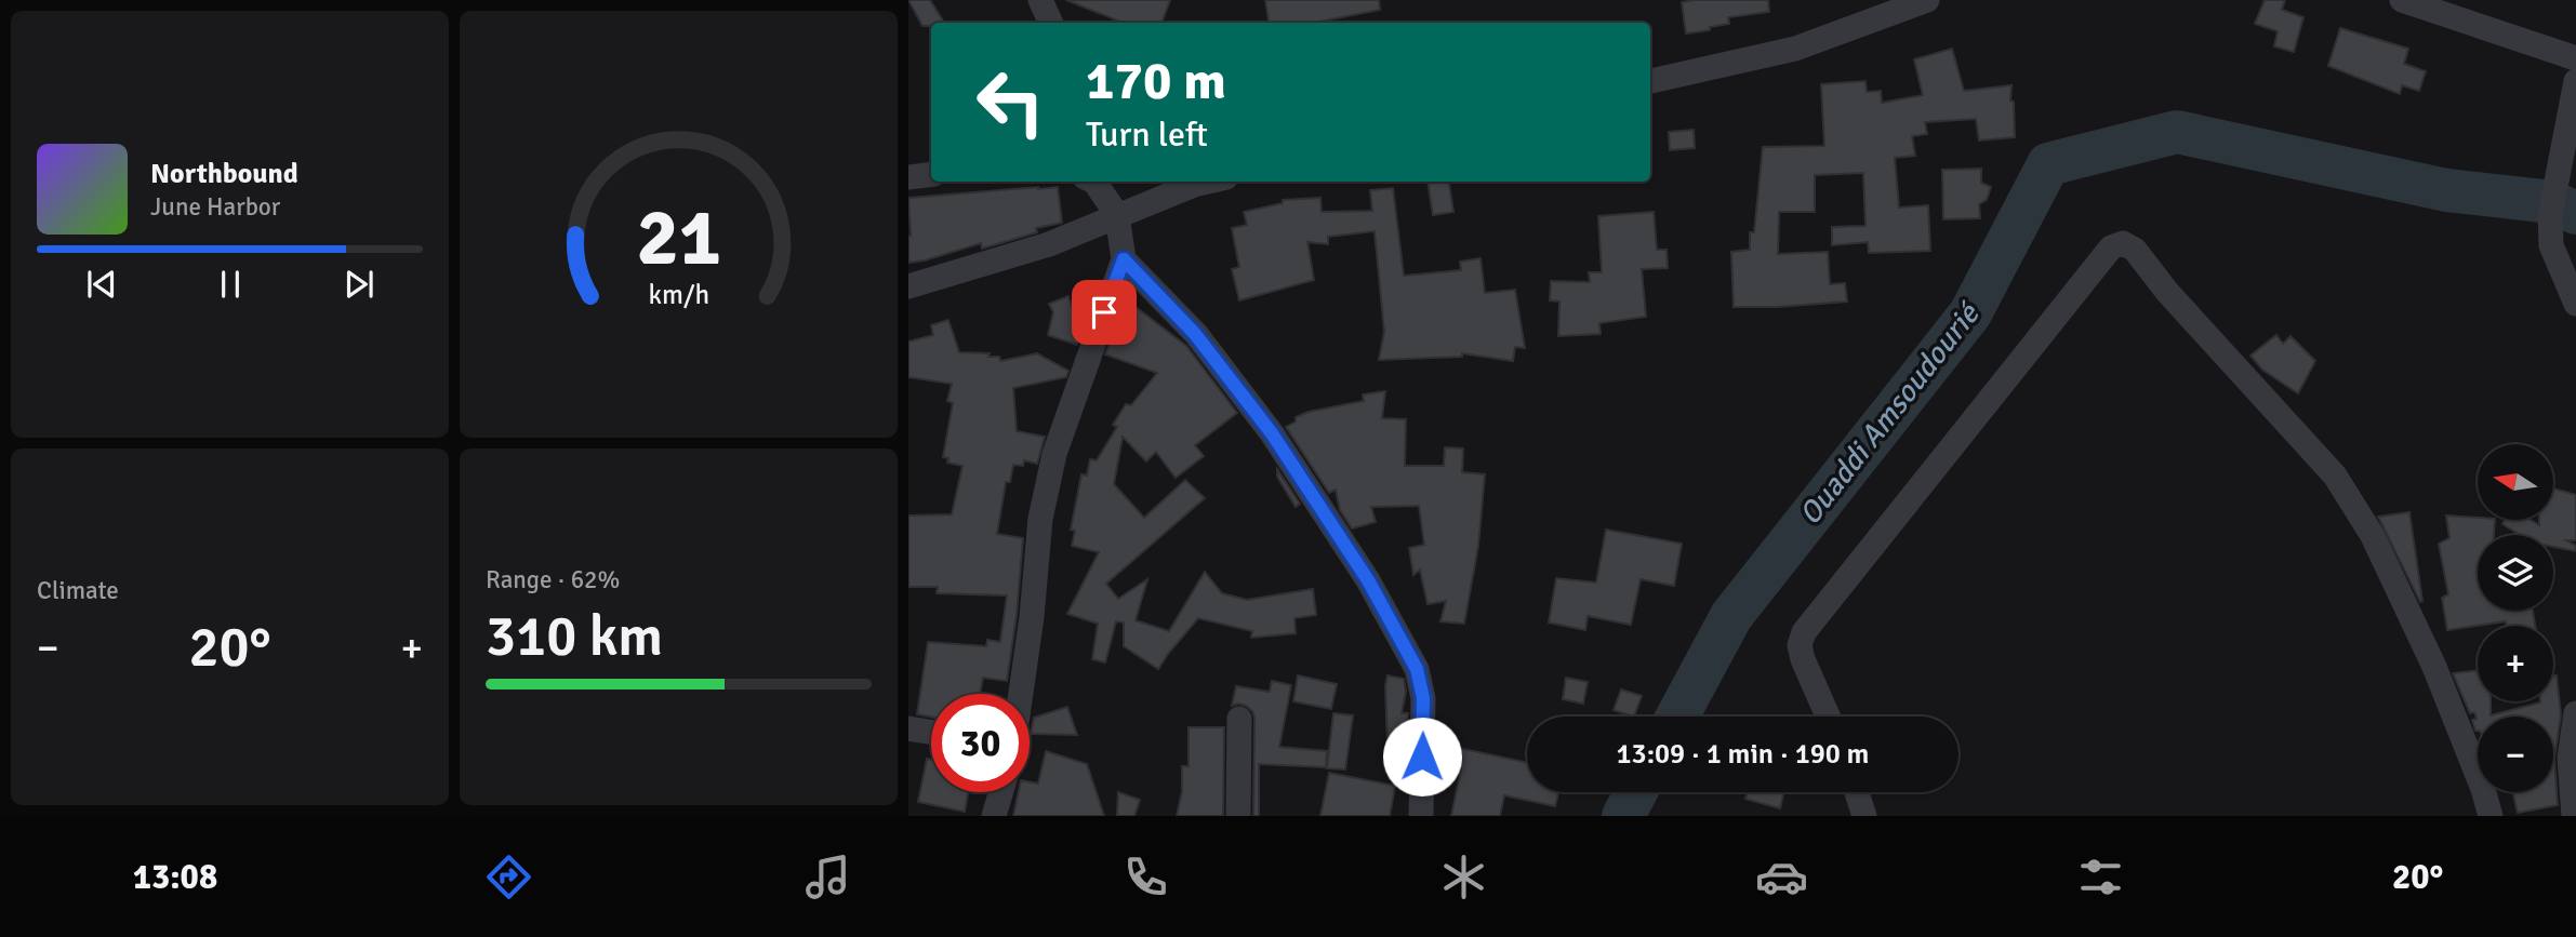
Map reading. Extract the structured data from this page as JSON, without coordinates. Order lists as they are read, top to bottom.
{
  "water": ["Ouaddi Amsoudourié"],
  "north": "left",
  "page": {
    "turn": ["170 m", "Turn left"],
    "song": ["Northbound", "June Harbor"],
    "map_buttons": ["+", "−"],
    "tile": [
      "Climate",
      ["Range · 62%", "310 km"]
    ],
    "heat": ["−", "20°", "+"],
    "limit": "30",
    "trip": "13:09 · 1 min · 190 m",
    "tabs": ["13:08", "20°"],
    "gauge": ["21", "km/h"]
  }
}
